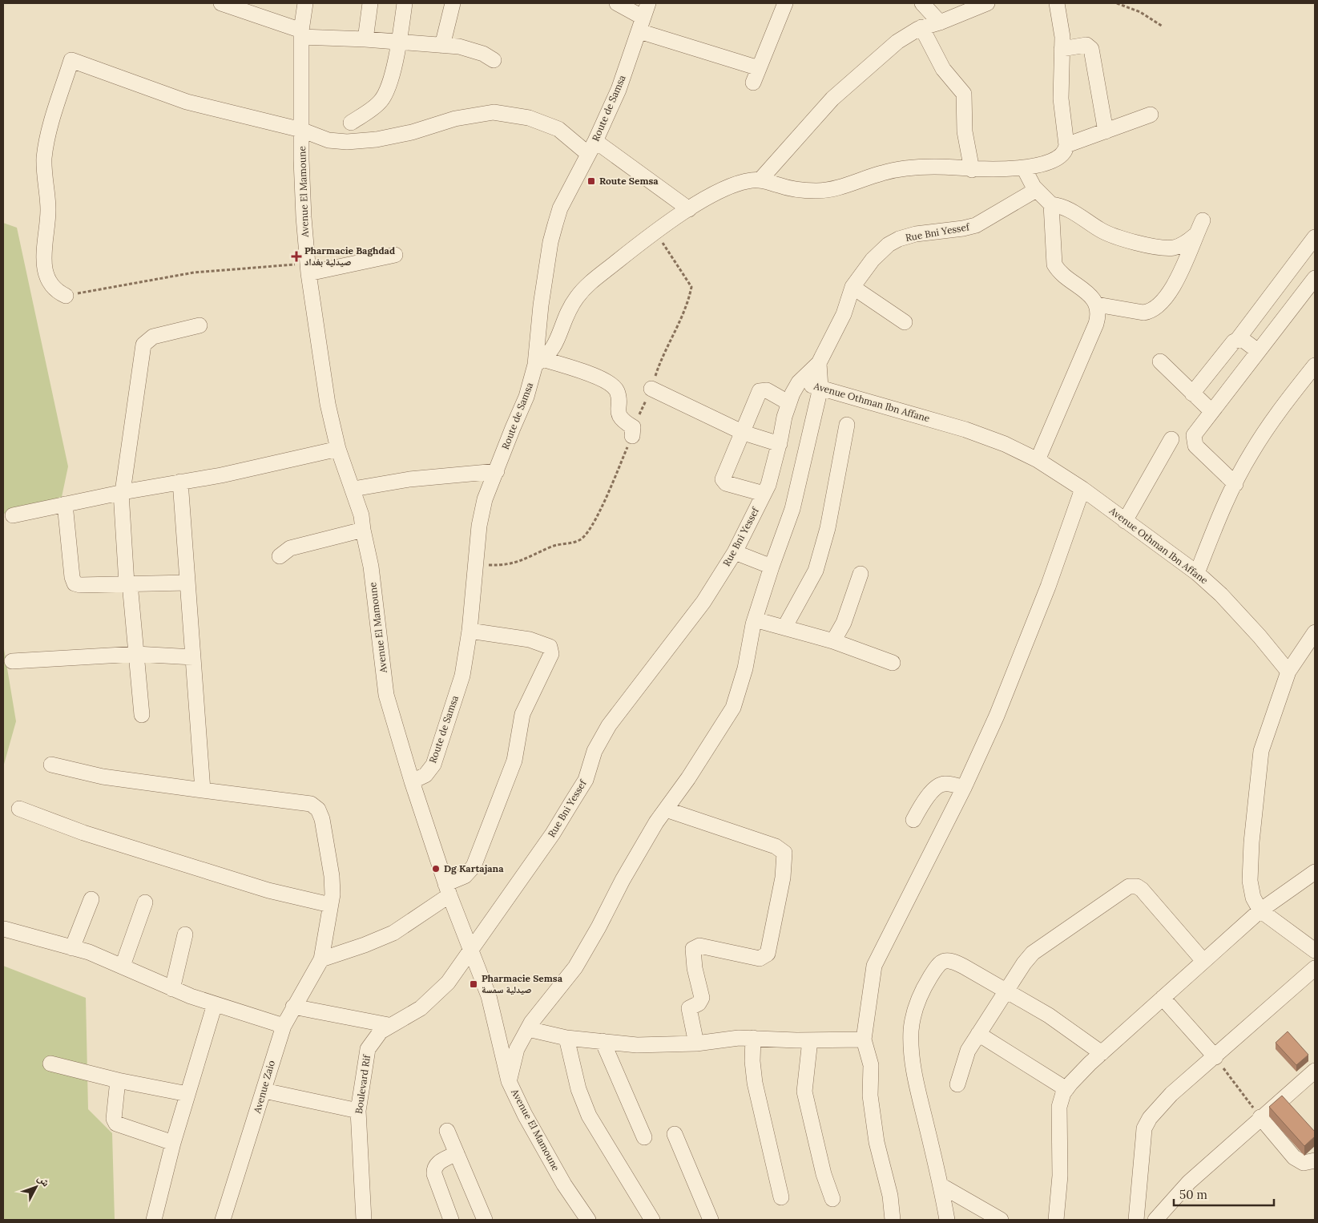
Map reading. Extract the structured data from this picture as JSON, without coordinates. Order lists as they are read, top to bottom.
{
  "streets": {
    "street": [
      "Route de Samsa",
      "Avenue El Mamoune",
      "Rue Bni Yessef",
      "Avenue Othman Ibn Affane",
      "Boulevard Rif",
      "Avenue Zaio"
    ]
  },
  "crossings": [
    ["Route de Samsa", "Avenue El Mamoune"],
    ["Avenue El Mamoune", "Rue Bni Yessef"],
    ["Avenue El Mamoune", "Boulevard Rif"],
    ["Rue Bni Yessef", "Avenue Othman Ibn Affane"],
    ["Rue Bni Yessef", "Boulevard Rif"]
  ],
  "places": {
    "transit": ["Route Semsa", "Pharmacie Semsa صيدلية سمسة"],
    "health": ["Pharmacie Baghdad صيدلية بغداد"],
    "other": ["Dg Kartajana"]
  },
  "scale_bar": "50 m",
  "north": "top right"
}
